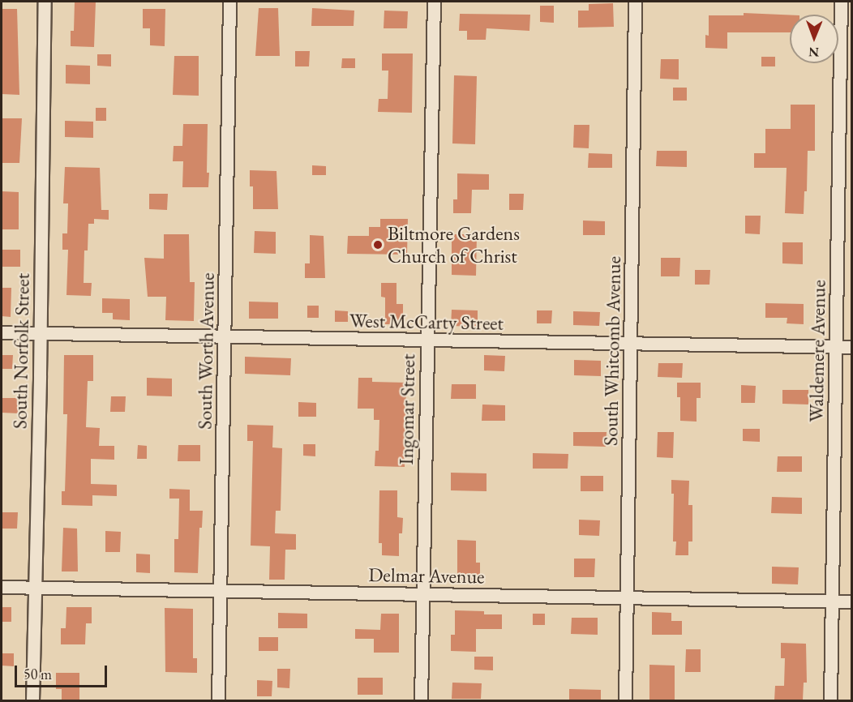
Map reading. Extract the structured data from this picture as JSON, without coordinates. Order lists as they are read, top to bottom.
{
  "streets": {
    "street": [
      "West McCarty Street",
      "South Norfolk Street",
      "South Worth Avenue",
      "South Whitcomb Avenue",
      "Waldemere Avenue",
      "Ingomar Street",
      "Delmar Avenue"
    ]
  },
  "crossings": [
    ["West McCarty Street", "South Norfolk Street"],
    ["West McCarty Street", "South Worth Avenue"],
    ["West McCarty Street", "South Whitcomb Avenue"],
    ["West McCarty Street", "Waldemere Avenue"],
    ["West McCarty Street", "Ingomar Street"],
    ["South Norfolk Street", "Delmar Avenue"],
    ["South Worth Avenue", "Delmar Avenue"],
    ["South Whitcomb Avenue", "Delmar Avenue"],
    ["Waldemere Avenue", "Delmar Avenue"],
    ["Ingomar Street", "Delmar Avenue"]
  ],
  "places": ["Biltmore Gardens Church of Christ"],
  "scale_bar": "50 m",
  "north": "bottom"
}
